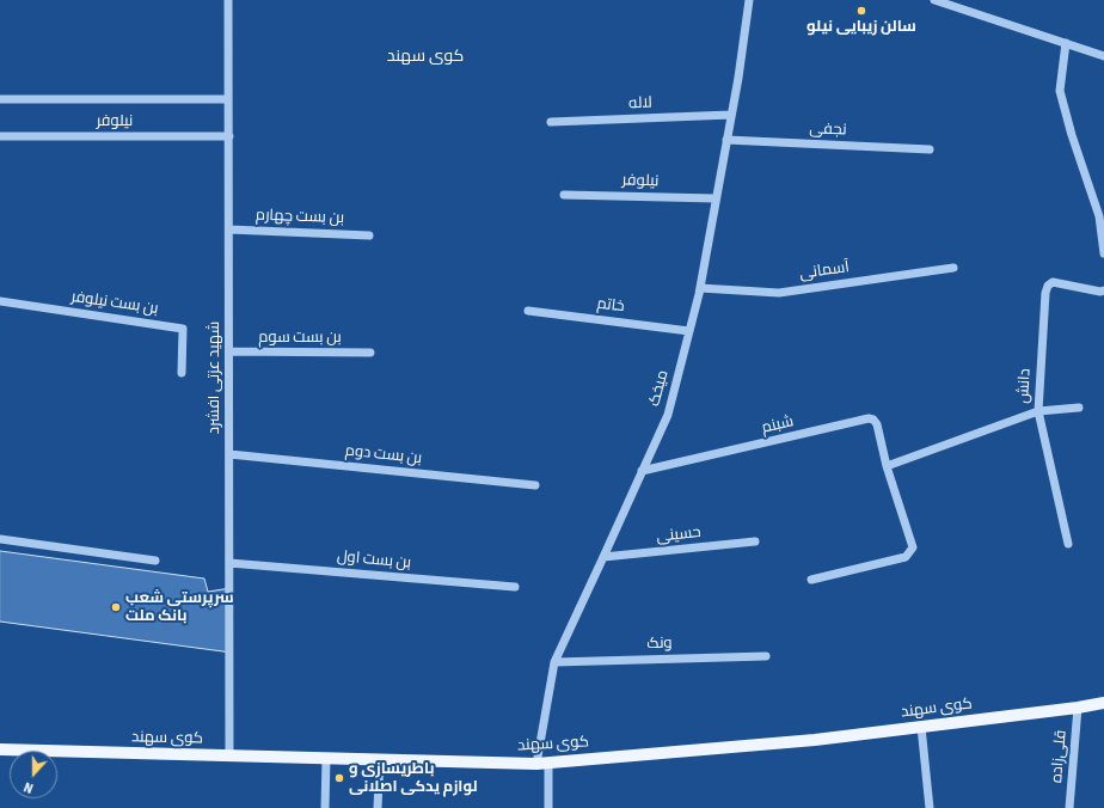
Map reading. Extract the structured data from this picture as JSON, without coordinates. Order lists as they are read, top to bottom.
{
  "streets": {
    "main road": ["کوی سهند"],
    "street": [
      "لاله",
      "نیلوفر",
      "نجفی",
      "بن بست چهارم",
      "آسمانی",
      "بن بست نیلوفر",
      "خاتم",
      "بن بست سوم",
      "شهید عزتی افشرد",
      "دانش",
      "میخک",
      "شبنم",
      "بن بست دوم",
      "حسینی",
      "بن بست اول",
      "ونک",
      "قلی‌زاده"
    ]
  },
  "crossings": [
    ["لاله", "میخک"],
    ["نیلوفر", "شهید عزتی افشرد"],
    ["نیلوفر", "میخک"],
    ["نجفی", "میخک"],
    ["بن بست چهارم", "شهید عزتی افشرد"],
    ["آسمانی", "میخک"],
    ["خاتم", "میخک"],
    ["بن بست سوم", "شهید عزتی افشرد"],
    ["شهید عزتی افشرد", "بن بست دوم"],
    ["شهید عزتی افشرد", "بن بست اول"],
    ["شهید عزتی افشرد", "کوی سهند"],
    ["میخک", "شبنم"],
    ["میخک", "حسینی"],
    ["میخک", "ونک"],
    ["میخک", "کوی سهند"],
    ["کوی سهند", "قلی‌زاده"]
  ],
  "districts": ["کوی سهند"],
  "places": ["سالن زیبایی نیلو", "سرپرستی شعب بانک ملت", "باطریسازی و لوازم یدکی اصلانی"],
  "north": "bottom"
}
